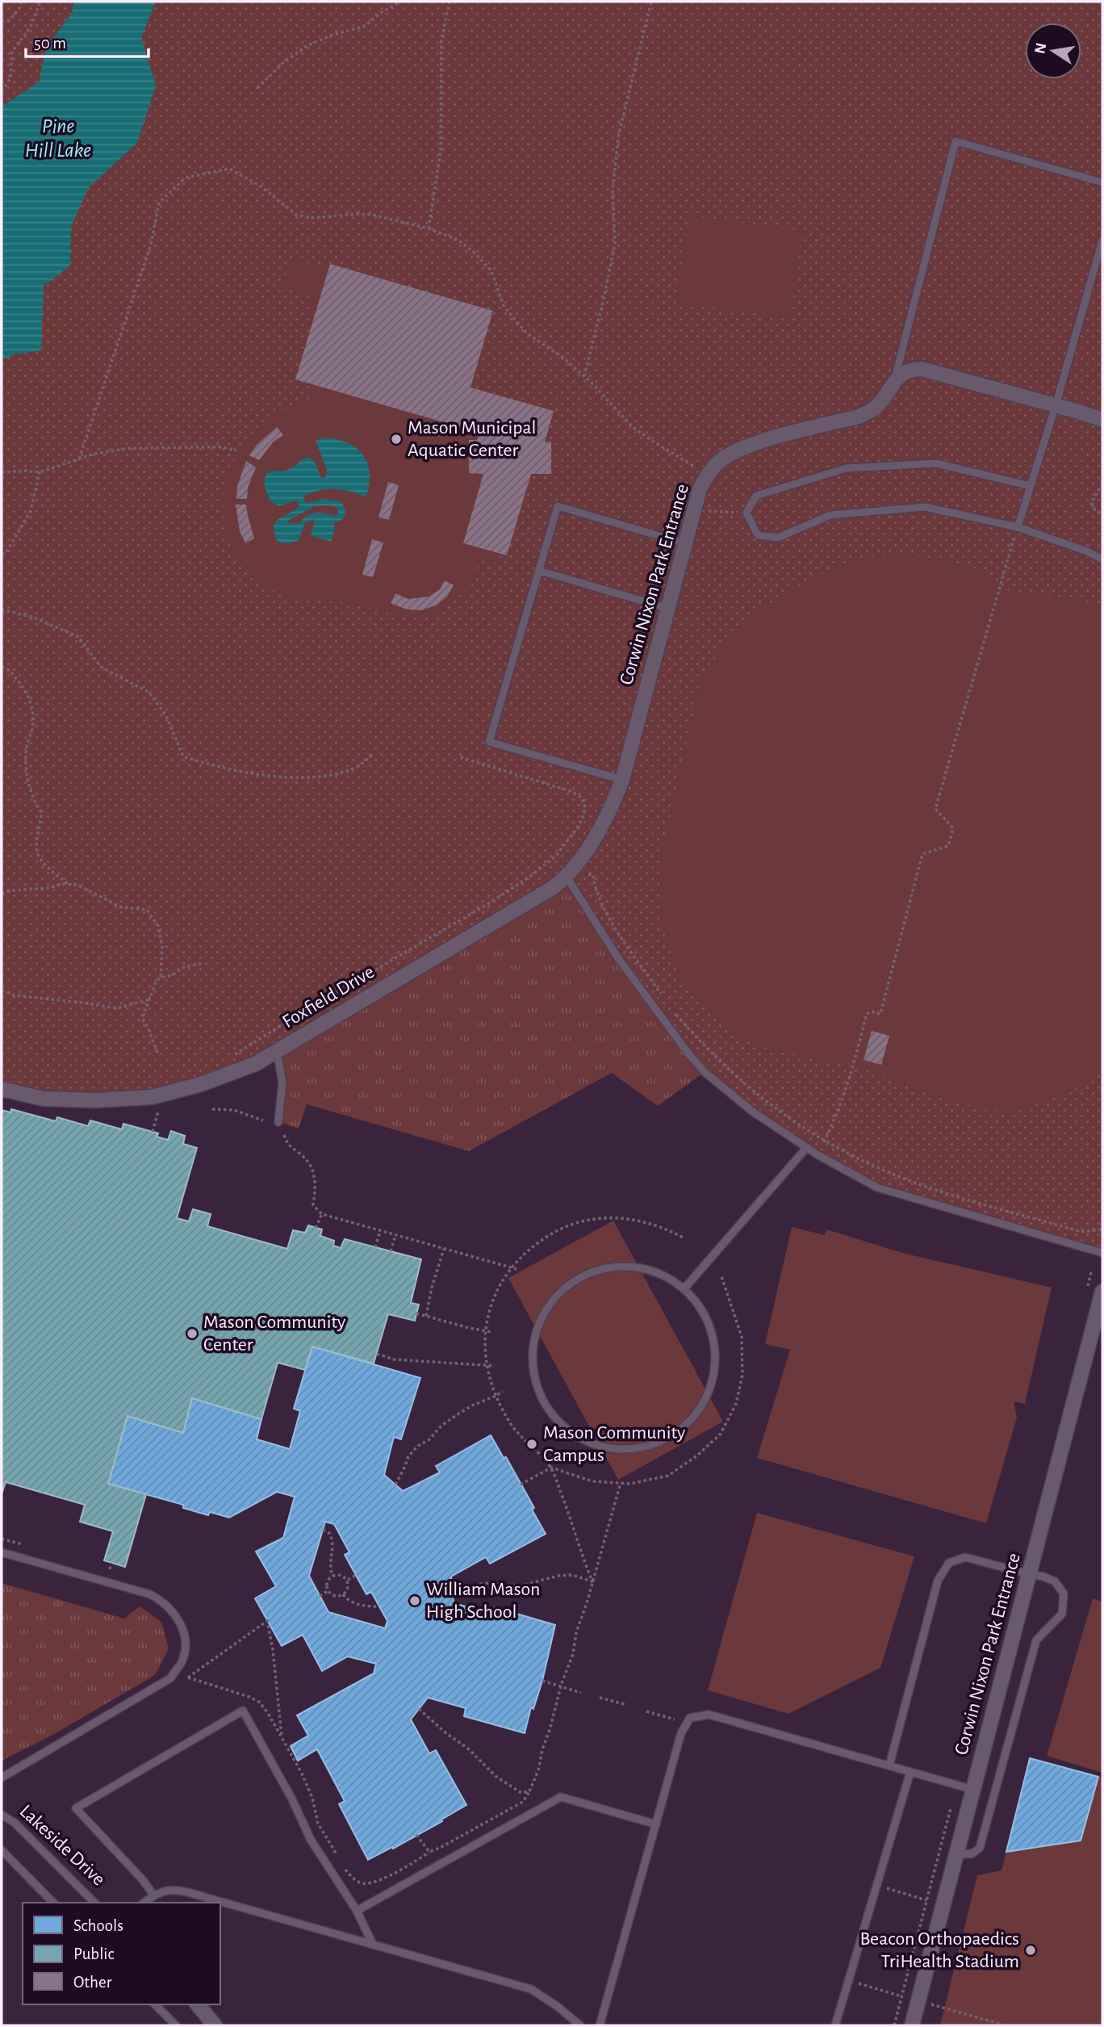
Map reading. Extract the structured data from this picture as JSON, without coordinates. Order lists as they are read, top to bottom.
{
  "streets": {
    "street": ["Corwin Nixon Park Entrance", "Foxfield Drive"],
    "lane": ["Lakeside Drive"]
  },
  "crossings": [
    ["Corwin Nixon Park Entrance", "Foxfield Drive"]
  ],
  "water": ["Pine Hill Lake"],
  "places": [
    "Mason Municipal Aquatic Center",
    "Mason Community Center",
    "Mason Community Campus",
    "William Mason High School",
    "Beacon Orthopaedics TriHealth Stadium"
  ],
  "legend": ["Schools", "Public", "Other"],
  "scale_bar": "50 m",
  "north": "left"
}
